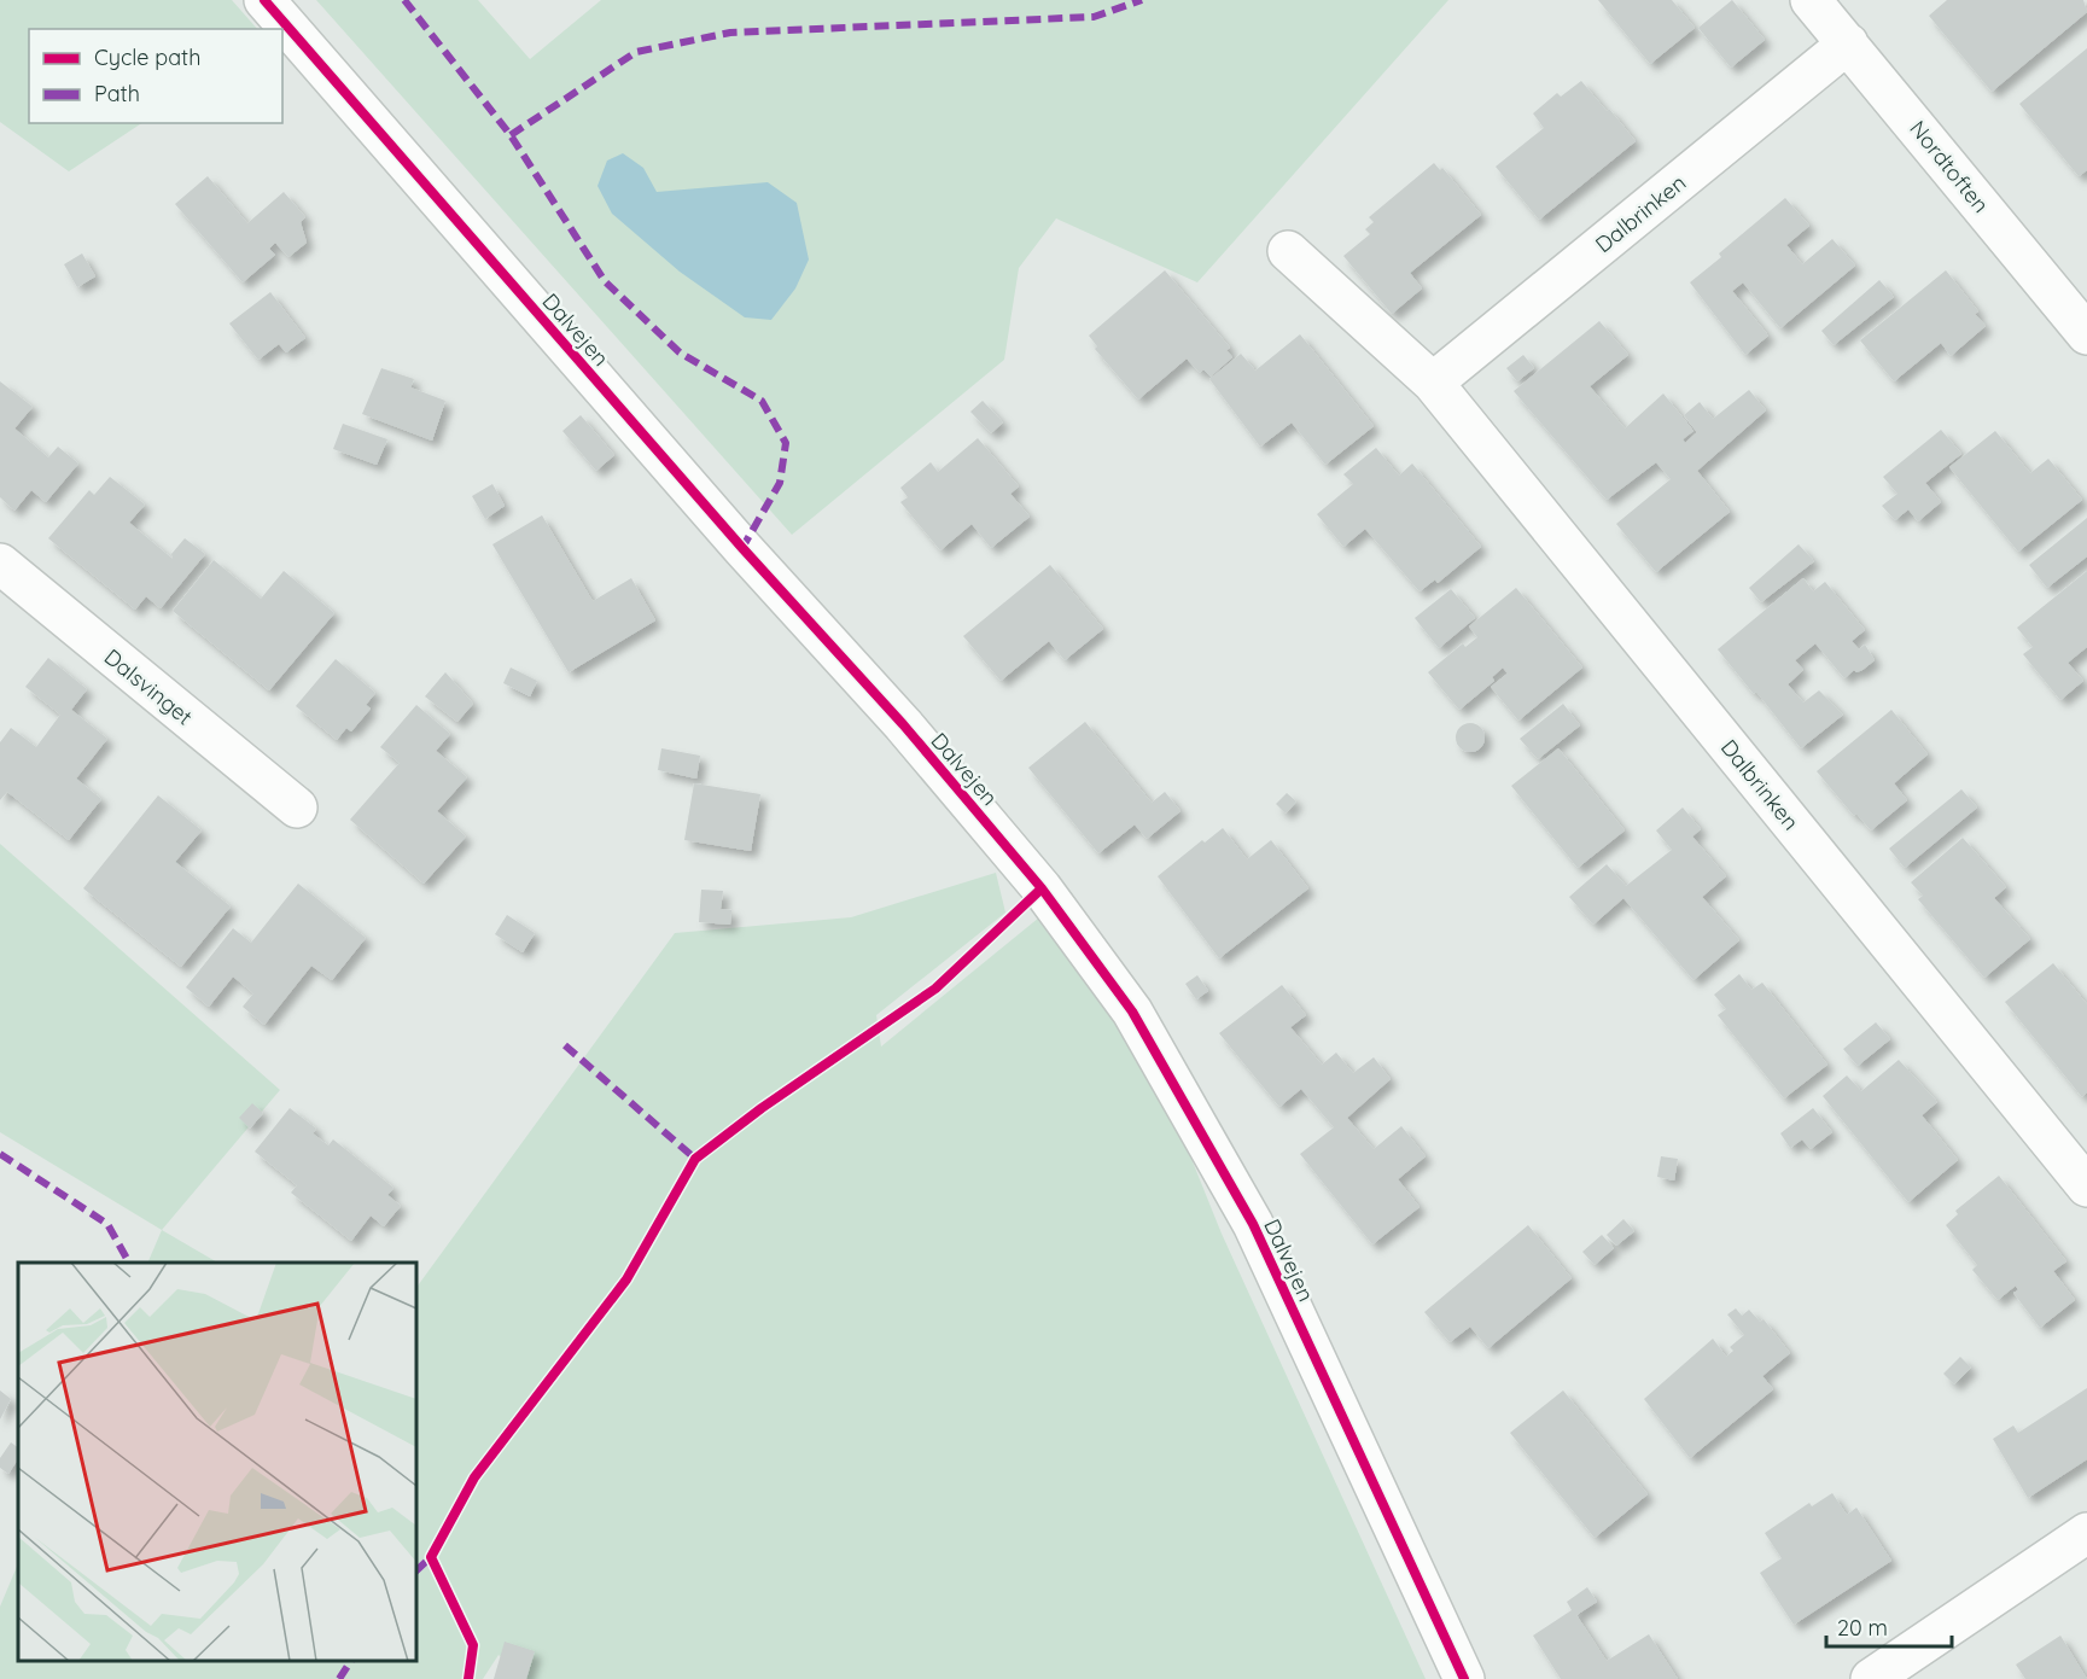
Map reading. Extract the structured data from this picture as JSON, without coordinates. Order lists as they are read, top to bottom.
{
  "streets": {
    "street": [
      "Nordtoften",
      "Dalbrinken",
      "Dalvejen",
      "Dalsvinget"
    ]
  },
  "crossings": [
    ["Nordtoften", "Dalbrinken"]
  ],
  "legend": ["Cycle path", "Path"],
  "scale_bar": "20 m"
}
